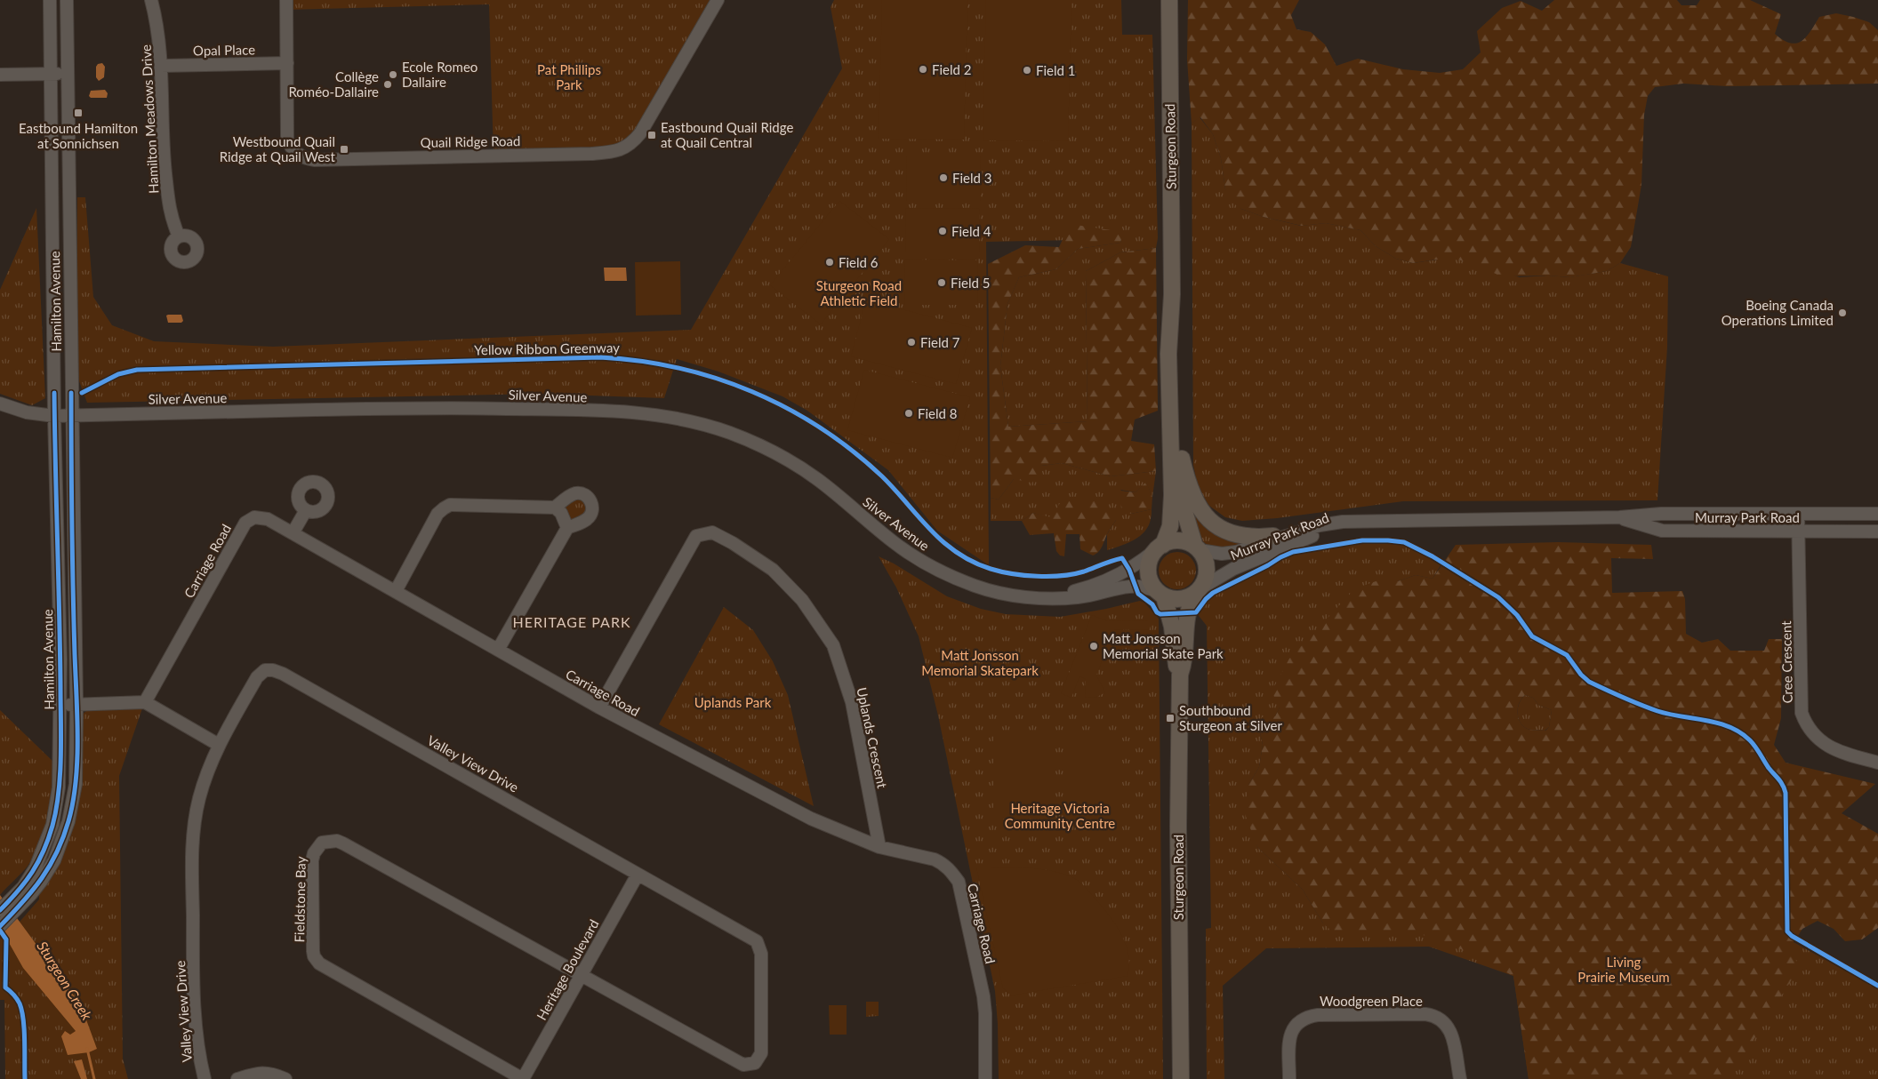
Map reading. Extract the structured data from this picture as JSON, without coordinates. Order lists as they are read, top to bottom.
{
  "streets": {
    "main road": ["Sturgeon Road"],
    "street": [
      "Opal Place",
      "Hamilton Meadows Drive",
      "Quail Ridge Road",
      "Hamilton Avenue",
      "Silver Avenue",
      "Murray Park Road",
      "Carriage Road",
      "Cree Crescent",
      "Uplands Crescent",
      "Valley View Drive",
      "Fieldstone Bay",
      "Heritage Boulevard",
      "Woodgreen Place"
    ],
    "cycle path": ["Yellow Ribbon Greenway"]
  },
  "crossings": [
    ["Opal Place", "Hamilton Meadows Drive"],
    ["Opal Place", "Quail Ridge Road"],
    ["Sturgeon Road", "Silver Avenue"],
    ["Sturgeon Road", "Murray Park Road"],
    ["Hamilton Avenue", "Silver Avenue"],
    ["Silver Avenue", "Murray Park Road"],
    ["Murray Park Road", "Cree Crescent"],
    ["Carriage Road", "Uplands Crescent"],
    ["Valley View Drive", "Fieldstone Bay"],
    ["Valley View Drive", "Heritage Boulevard"],
    ["Fieldstone Bay", "Heritage Boulevard"]
  ],
  "districts": ["HERITAGE PARK"],
  "water": ["Sturgeon Creek"],
  "parks": [
    "Pat Phillips Park",
    "Sturgeon Road Athletic Field",
    "Matt Jonsson Memorial Skatepark",
    "Uplands Park",
    "Heritage Victoria Community Centre",
    "Living Prairie Museum"
  ],
  "places": {
    "other": [
      "Field 2",
      "Field 1",
      "Ecole Romeo Dallaire",
      "Collège Roméo-Dallaire",
      "Field 3",
      "Field 4",
      "Field 6",
      "Field 5",
      "Boeing Canada Operations Limited",
      "Field 7",
      "Field 8",
      "Matt Jonsson Memorial Skate Park"
    ],
    "transit": [
      "Eastbound Hamilton at Sonnichsen",
      "Eastbound Quail Ridge at Quail Central",
      "Westbound Quail Ridge at Quail West",
      "Southbound Sturgeon at Silver"
    ]
  }
}
